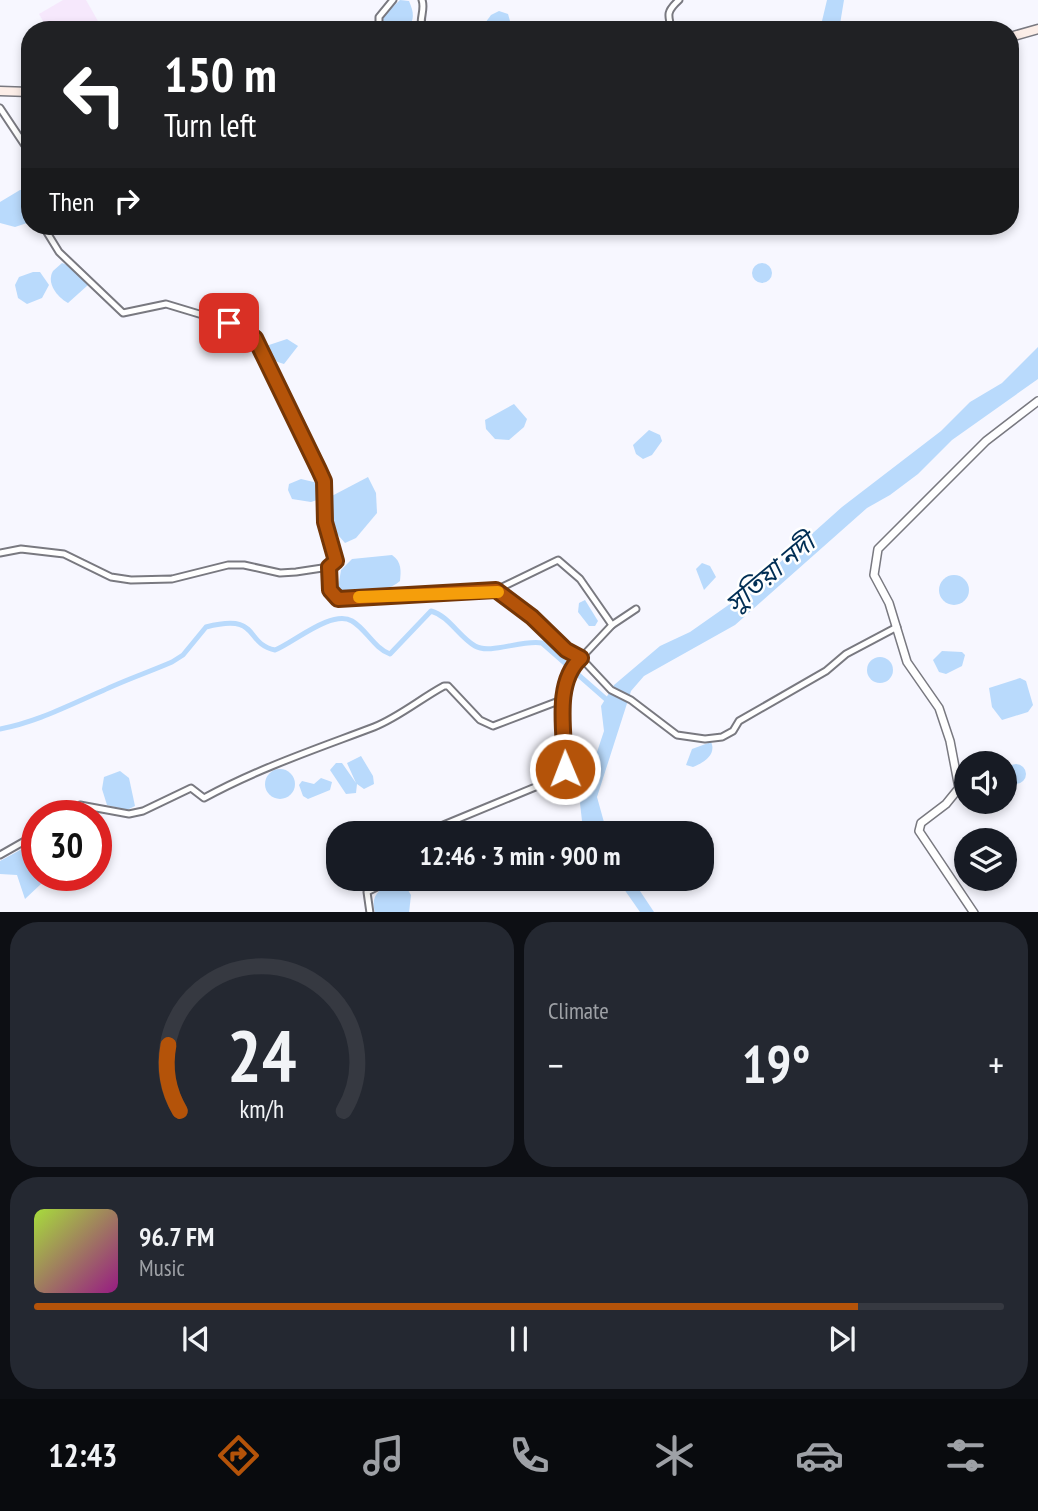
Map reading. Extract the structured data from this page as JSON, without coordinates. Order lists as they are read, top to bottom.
{
  "water": ["সুতিয়া নদী"],
  "page": {
    "turn": ["150 m", "Turn left"],
    "then": "Then",
    "limit": "30",
    "trip": "12:46 · 3 min · 900 m",
    "tile": "Climate",
    "heat": ["−", "19°", "+"],
    "song": ["96.7 FM", "Music"],
    "tabs": "12:43",
    "gauge": ["24", "km/h"]
  }
}
